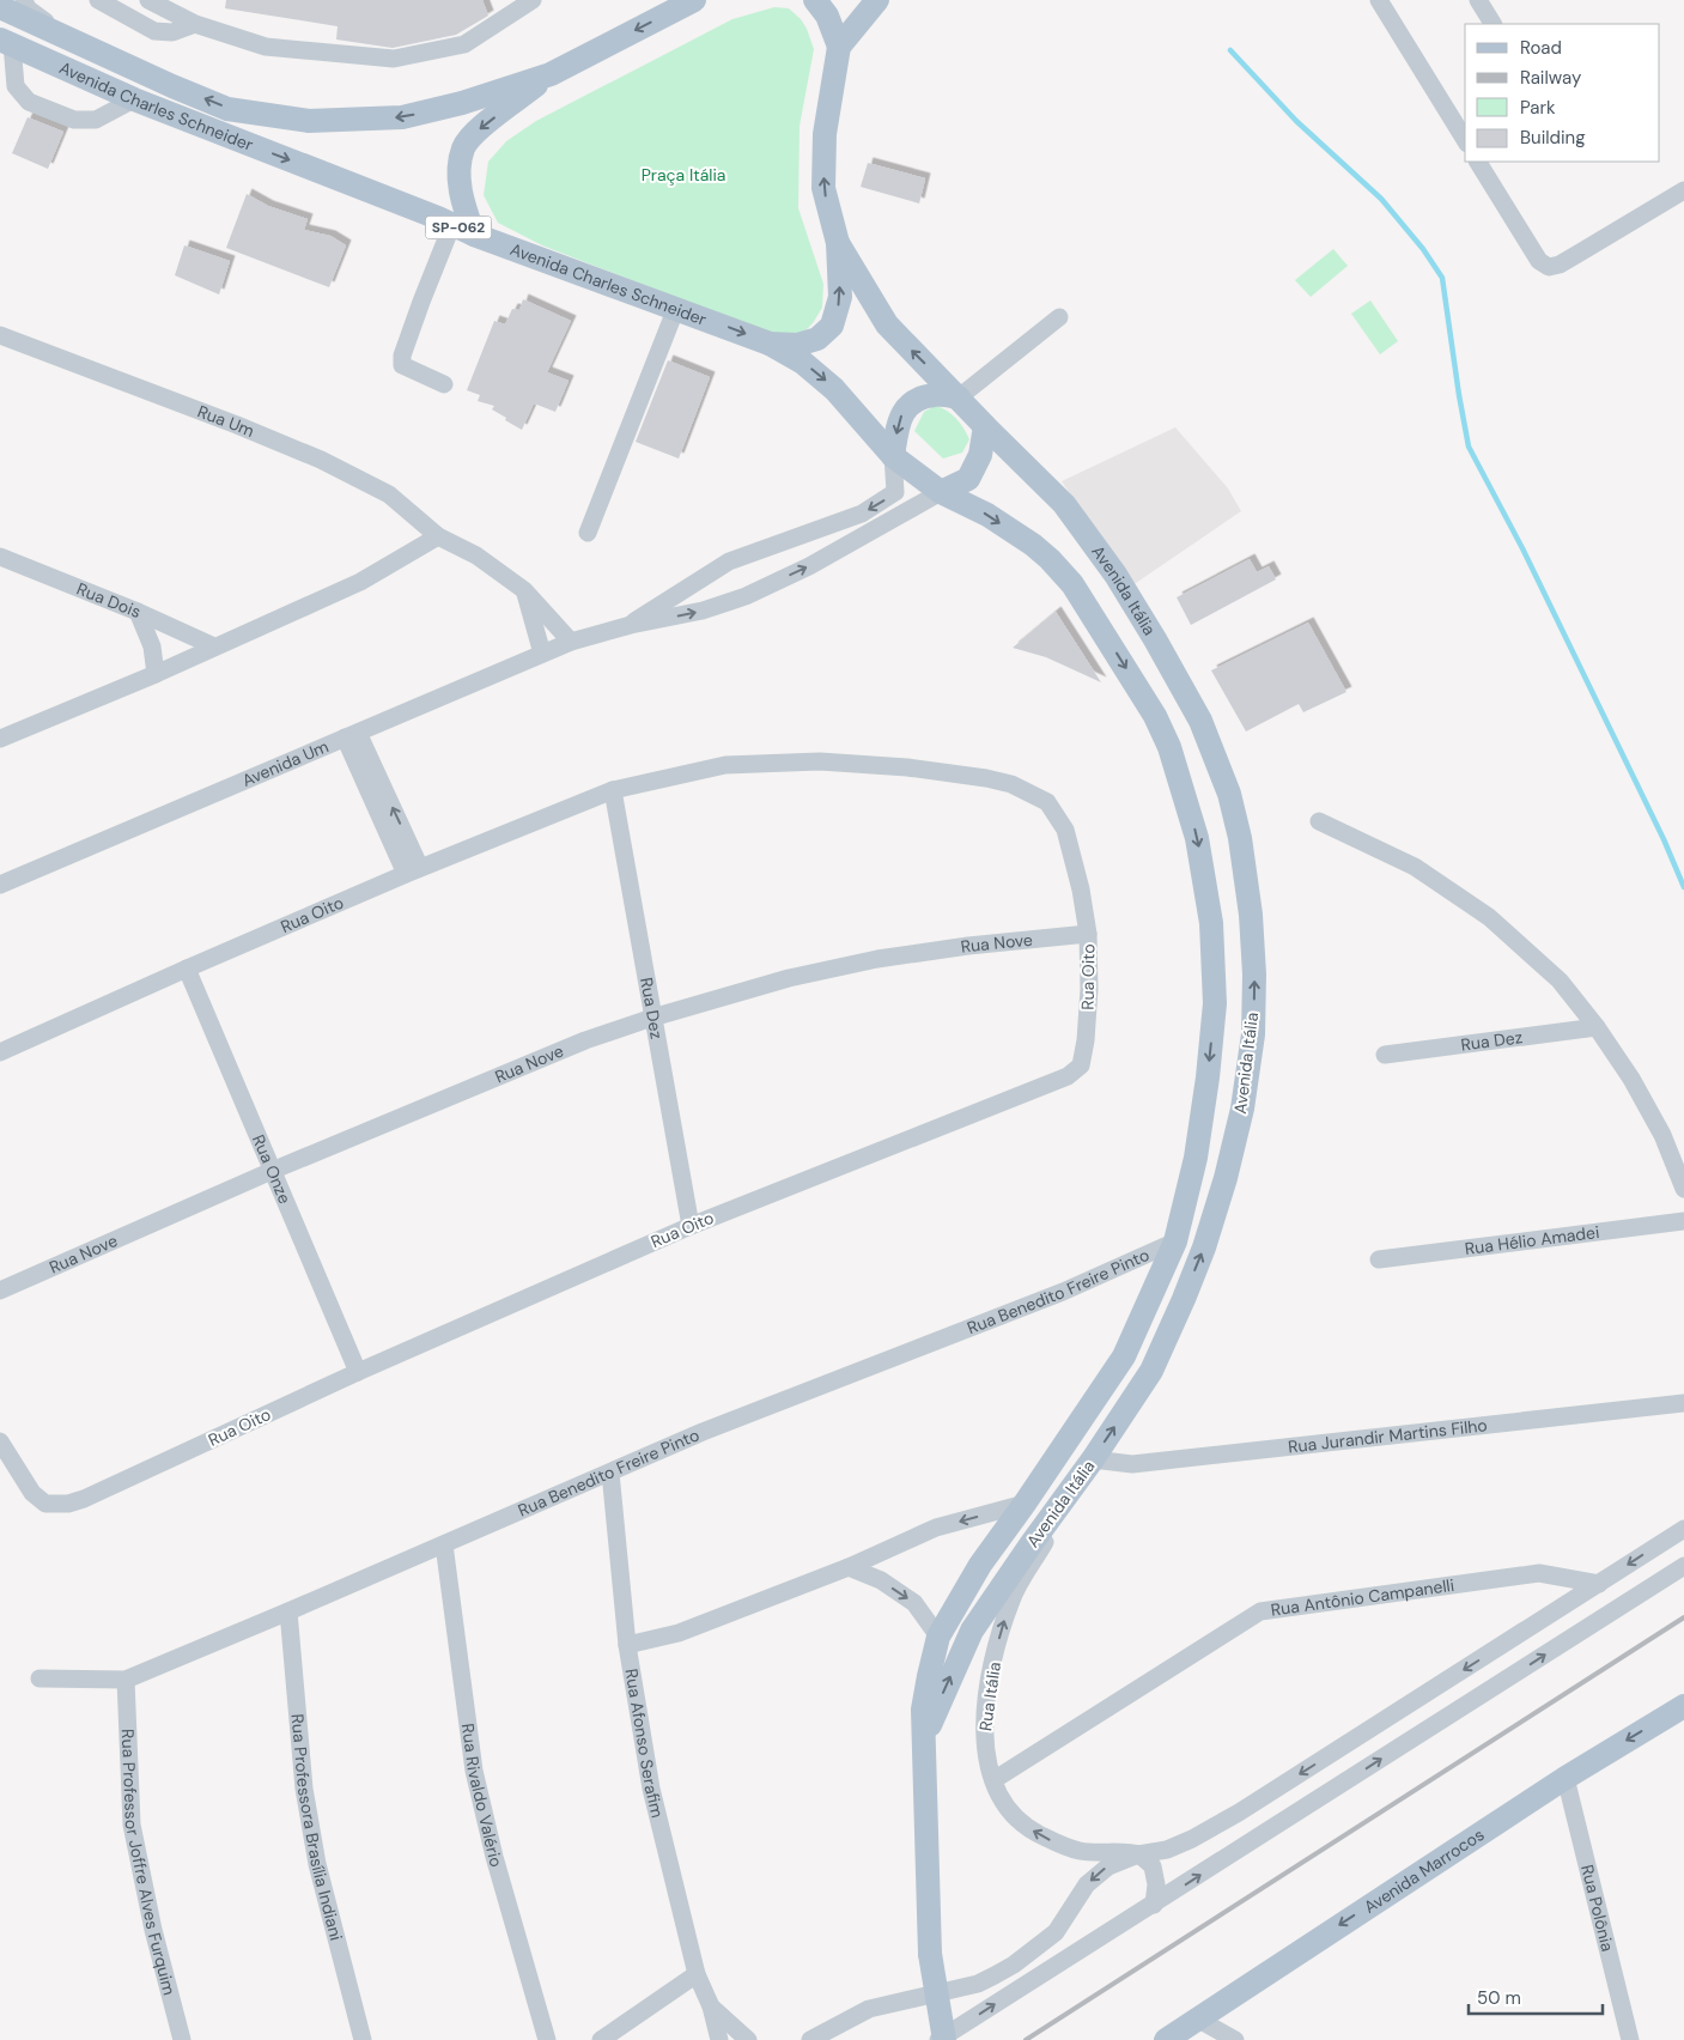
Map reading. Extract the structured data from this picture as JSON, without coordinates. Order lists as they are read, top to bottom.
{
  "streets": {
    "main road": [
      "Avenida Charles Schneider",
      "SP-062",
      "Avenida Itália",
      "Avenida Marrocos"
    ],
    "street": [
      "Rua Um",
      "Rua Dois",
      "Avenida Um",
      "Rua Oito",
      "Rua Nove",
      "Rua Dez",
      "Rua Onze",
      "Rua Hélio Amadei",
      "Rua Benedito Freire Pinto",
      "Rua Jurandir Martins Filho",
      "Rua Antônio Campanelli",
      "Rua Itália",
      "Rua Afonso Serafim",
      "Rua Rivaldo Valério",
      "Rua Professora Brasília Indiani",
      "Rua Professor Joffre Alves Furquim",
      "Rua Polônia"
    ]
  },
  "crossings": [
    ["Avenida Charles Schneider", "SP-062"],
    ["Avenida Charles Schneider", "Avenida Itália"],
    ["Rua Um", "Avenida Um"],
    ["Avenida Itália", "Rua Benedito Freire Pinto"],
    ["Avenida Itália", "Rua Jurandir Martins Filho"],
    ["Avenida Itália", "Rua Itália"],
    ["Rua Oito", "Rua Nove"],
    ["Rua Oito", "Rua Dez"],
    ["Rua Oito", "Rua Onze"],
    ["Rua Nove", "Rua Dez"],
    ["Rua Nove", "Rua Onze"],
    ["Rua Benedito Freire Pinto", "Rua Afonso Serafim"],
    ["Rua Benedito Freire Pinto", "Rua Rivaldo Valério"],
    ["Rua Benedito Freire Pinto", "Rua Professora Brasília Indiani"],
    ["Rua Benedito Freire Pinto", "Rua Professor Joffre Alves Furquim"],
    ["Rua Jurandir Martins Filho", "Rua Itália"],
    ["Rua Antônio Campanelli", "Rua Itália"],
    ["Avenida Marrocos", "Rua Polônia"]
  ],
  "one_way": ["Avenida Marrocos"],
  "parks": ["Praça Itália"],
  "legend": [
    "Road",
    "Railway",
    "Park",
    "Building"
  ],
  "scale_bar": "50 m"
}
